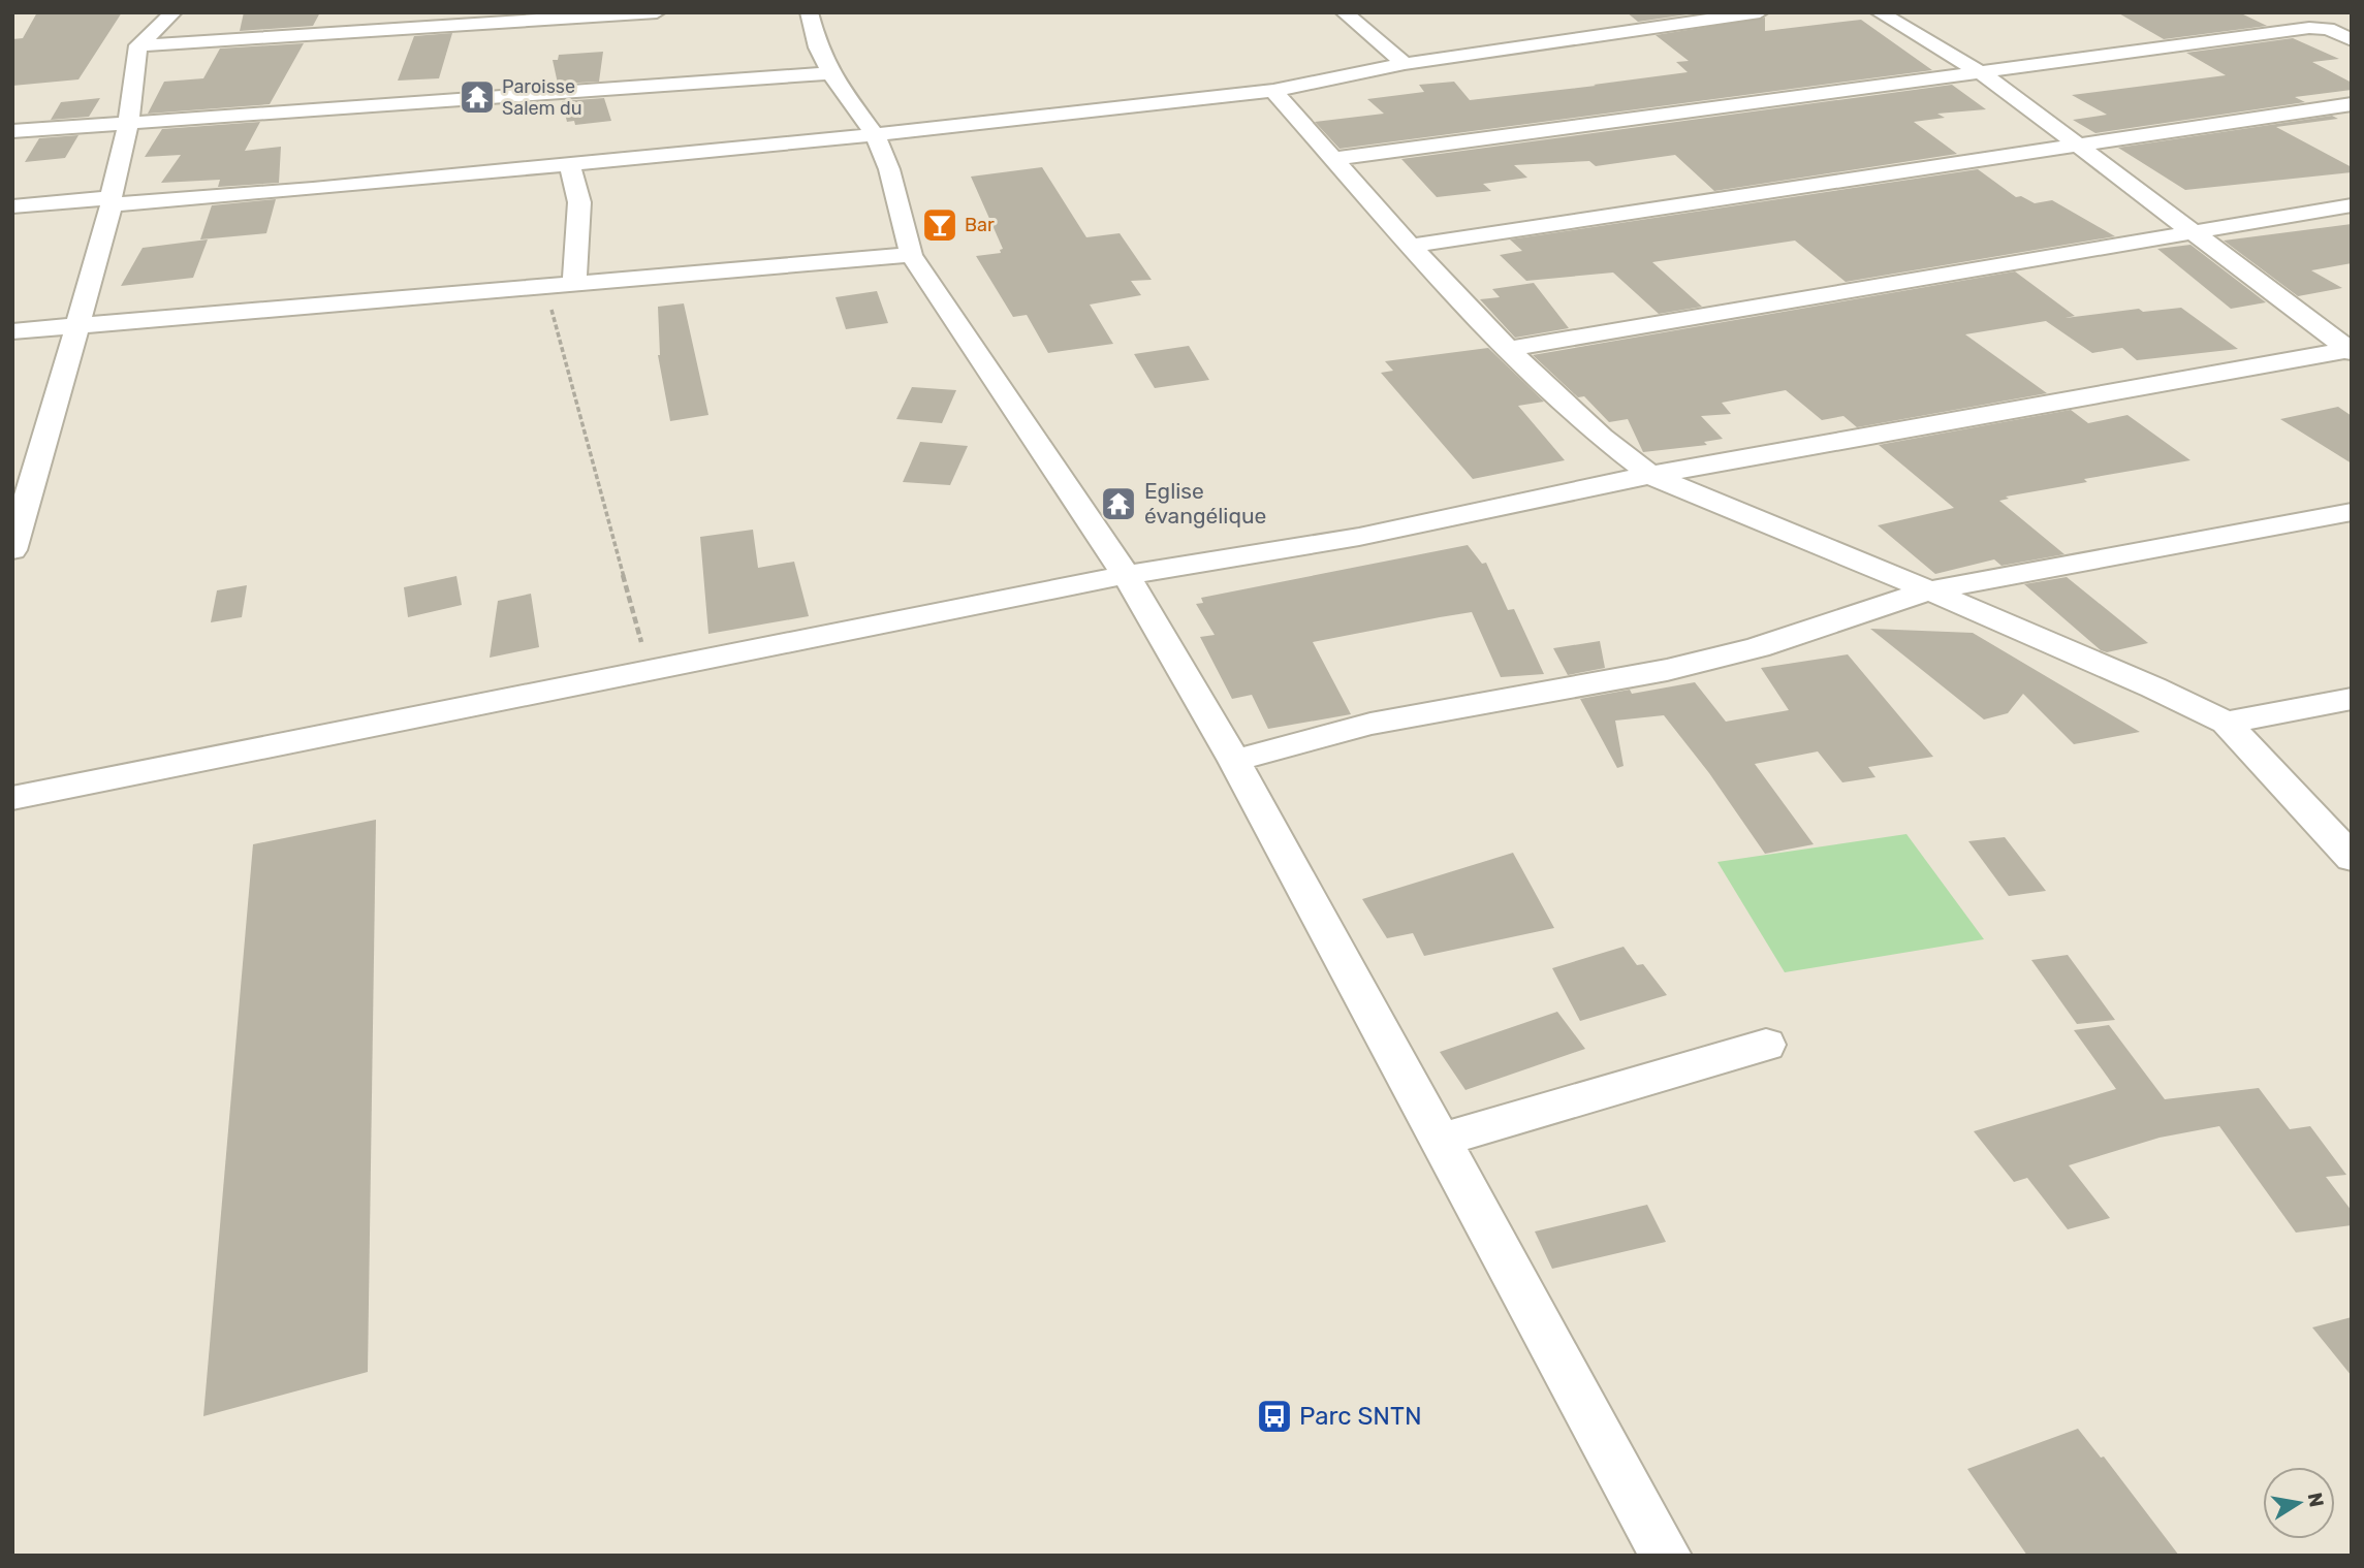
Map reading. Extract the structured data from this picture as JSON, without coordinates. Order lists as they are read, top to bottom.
{
  "places": {
    "temple": ["Paroisse Salem du", "Eglise évangélique"],
    "bar": ["Bar"],
    "bus stop": ["Parc SNTN"]
  },
  "north": "right"
}
